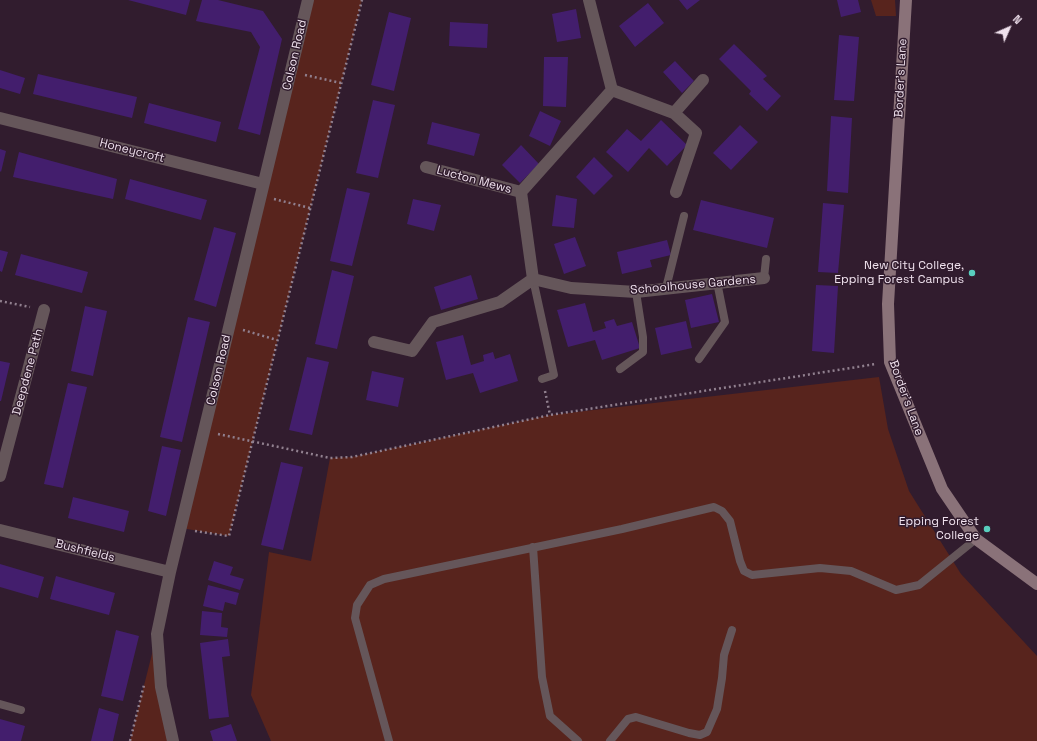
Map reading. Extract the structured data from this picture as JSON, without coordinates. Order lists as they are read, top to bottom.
{
  "streets": {
    "street": [
      "Colson Road",
      "Border's Lane",
      "Honeycroft",
      "Lucton Mews",
      "Schoolhouse Gardens",
      "Deepdene Path",
      "Bushfields"
    ]
  },
  "crossings": [
    ["Colson Road", "Honeycroft"],
    ["Colson Road", "Bushfields"]
  ],
  "places": ["New City College, Epping Forest Campus", "Epping Forest College"],
  "north": "top right"
}
